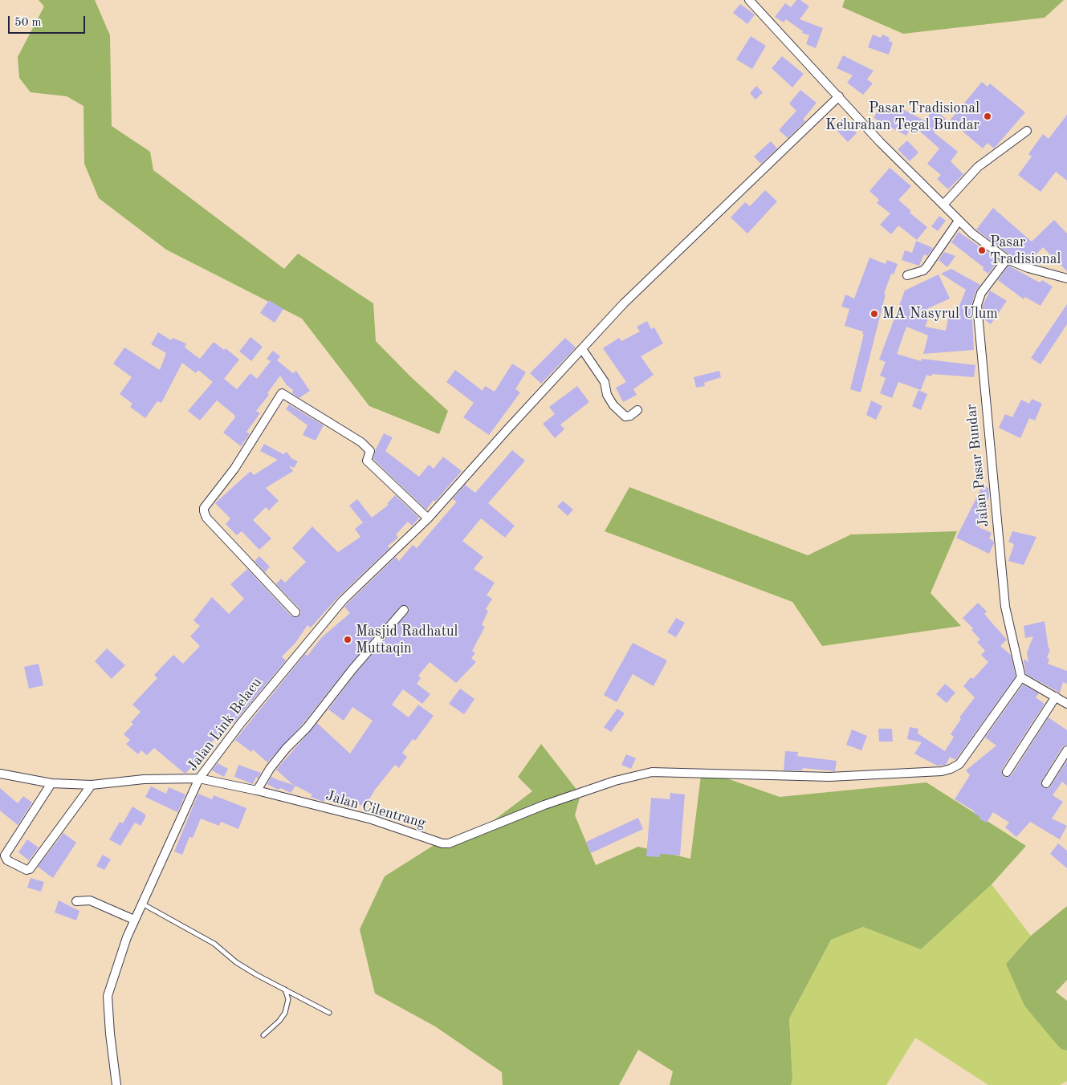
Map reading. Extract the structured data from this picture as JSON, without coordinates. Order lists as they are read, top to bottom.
{
  "streets": {
    "street": ["Jalan Pasar Bundar", "Jalan Link Belacu", "Jalan Cilentrang"]
  },
  "crossings": [
    ["Jalan Pasar Bundar", "Jalan Cilentrang"],
    ["Jalan Link Belacu", "Jalan Cilentrang"]
  ],
  "places": [
    "Pasar Tradisional Kelurahan Tegal Bundar",
    "Pasar Tradisional",
    "MA Nasyrul Ulum",
    "Masjid Radhatul Muttaqin"
  ],
  "scale_bar": "50 m"
}
